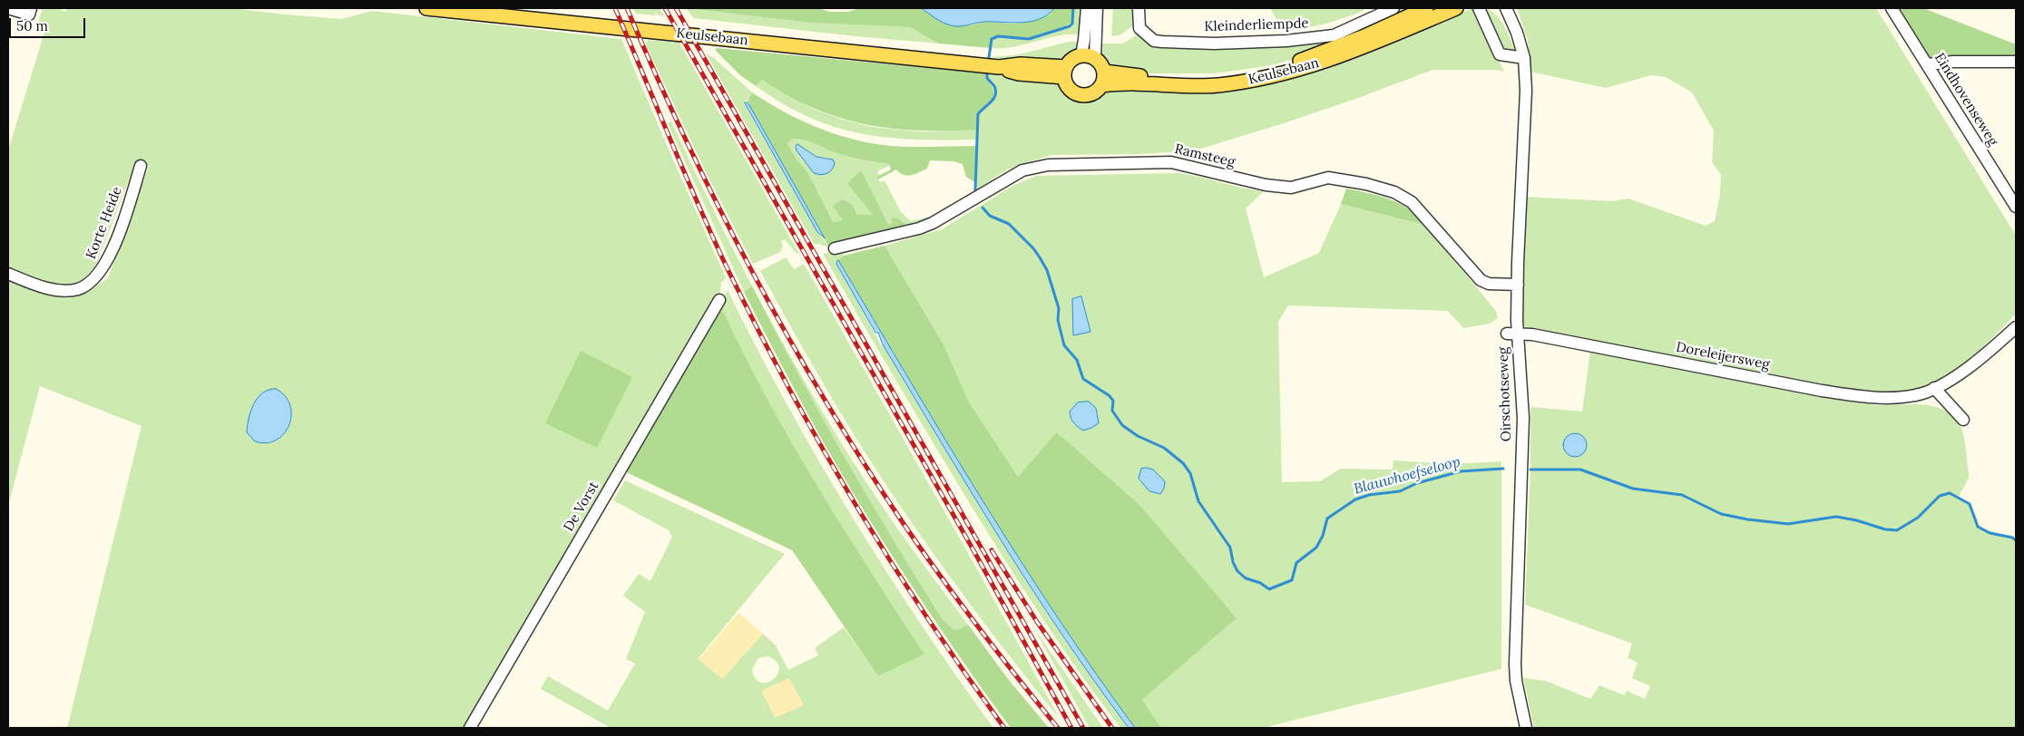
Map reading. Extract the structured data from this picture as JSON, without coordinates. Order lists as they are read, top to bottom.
{
  "streets": {
    "main road": ["Keulsebaan"],
    "street": [
      "Kleinderliempde",
      "Eindhovenseweg",
      "Ramsteeg",
      "Korte Heide",
      "Doreleijersweg",
      "Oirschotseweg",
      "De Vorst"
    ]
  },
  "crossings": [
    ["Ramsteeg", "Oirschotseweg"],
    ["Doreleijersweg", "Oirschotseweg"]
  ],
  "water": ["Blauwhoefseloop"],
  "scale_bar": "50 m"
}
